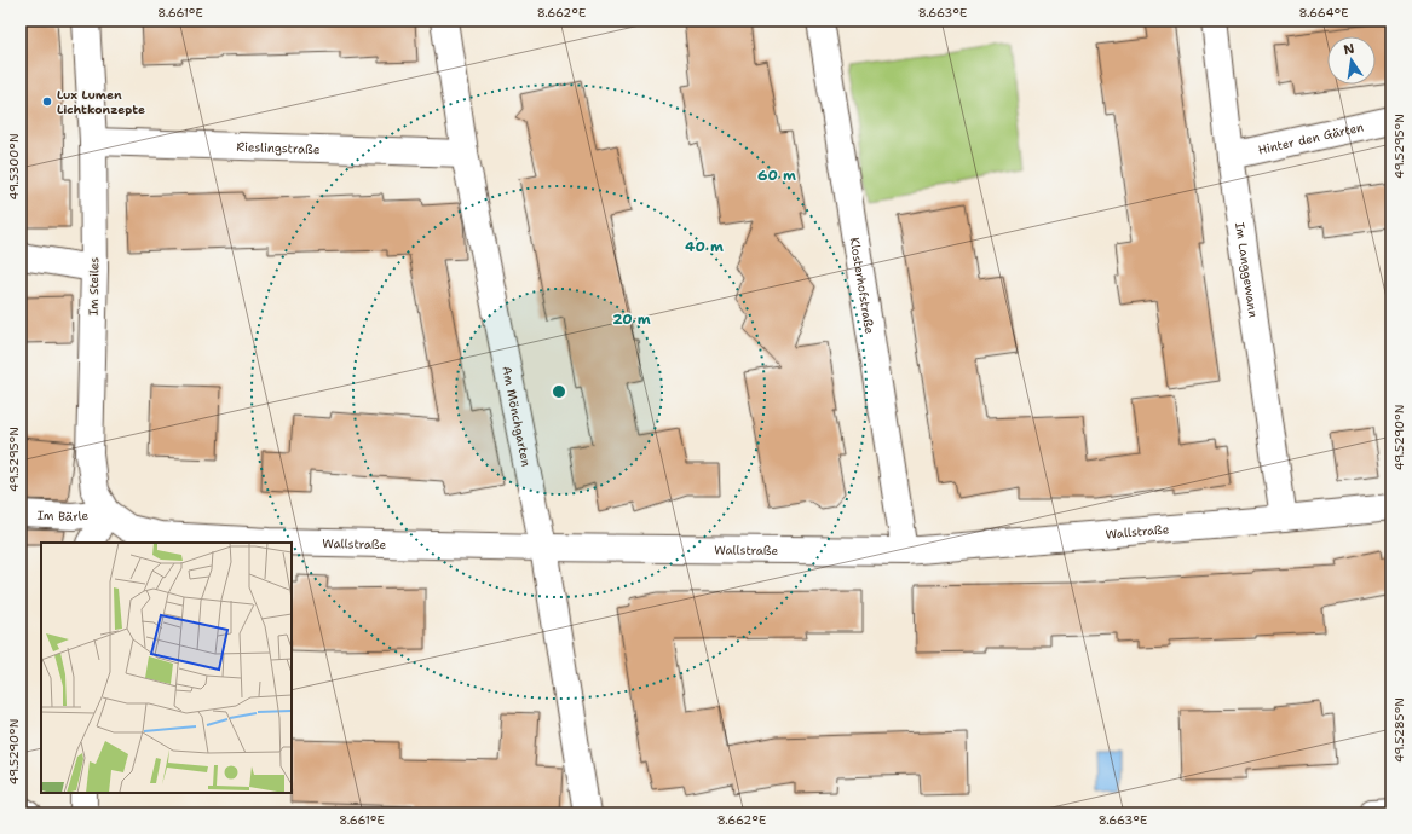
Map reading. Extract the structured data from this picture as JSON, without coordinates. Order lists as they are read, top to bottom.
{
  "streets": {
    "street": [
      "Hinter den Gärten",
      "Rieslingstraße",
      "Im Langgewann",
      "Im Steiles",
      "Klosterhofstraße",
      "Am Mönchgarten",
      "Im Bärle",
      "Wallstraße"
    ]
  },
  "crossings": [
    ["Hinter den Gärten", "Im Langgewann"],
    ["Rieslingstraße", "Im Steiles"],
    ["Rieslingstraße", "Am Mönchgarten"],
    ["Im Langgewann", "Wallstraße"],
    ["Im Steiles", "Im Bärle"],
    ["Im Steiles", "Wallstraße"],
    ["Klosterhofstraße", "Wallstraße"],
    ["Am Mönchgarten", "Wallstraße"],
    ["Im Bärle", "Wallstraße"]
  ],
  "places": ["Lux Lumen Lichtkonzepte"],
  "north": "top",
  "coordinates": [
    "8.661°E",
    "8.662°E",
    "8.663°E",
    "8.664°E",
    "49.5295°N",
    "49.5300°N",
    "49.5290°N",
    "49.5285°N"
  ],
  "rings": ["60 m", "40 m", "20 m"]
}
